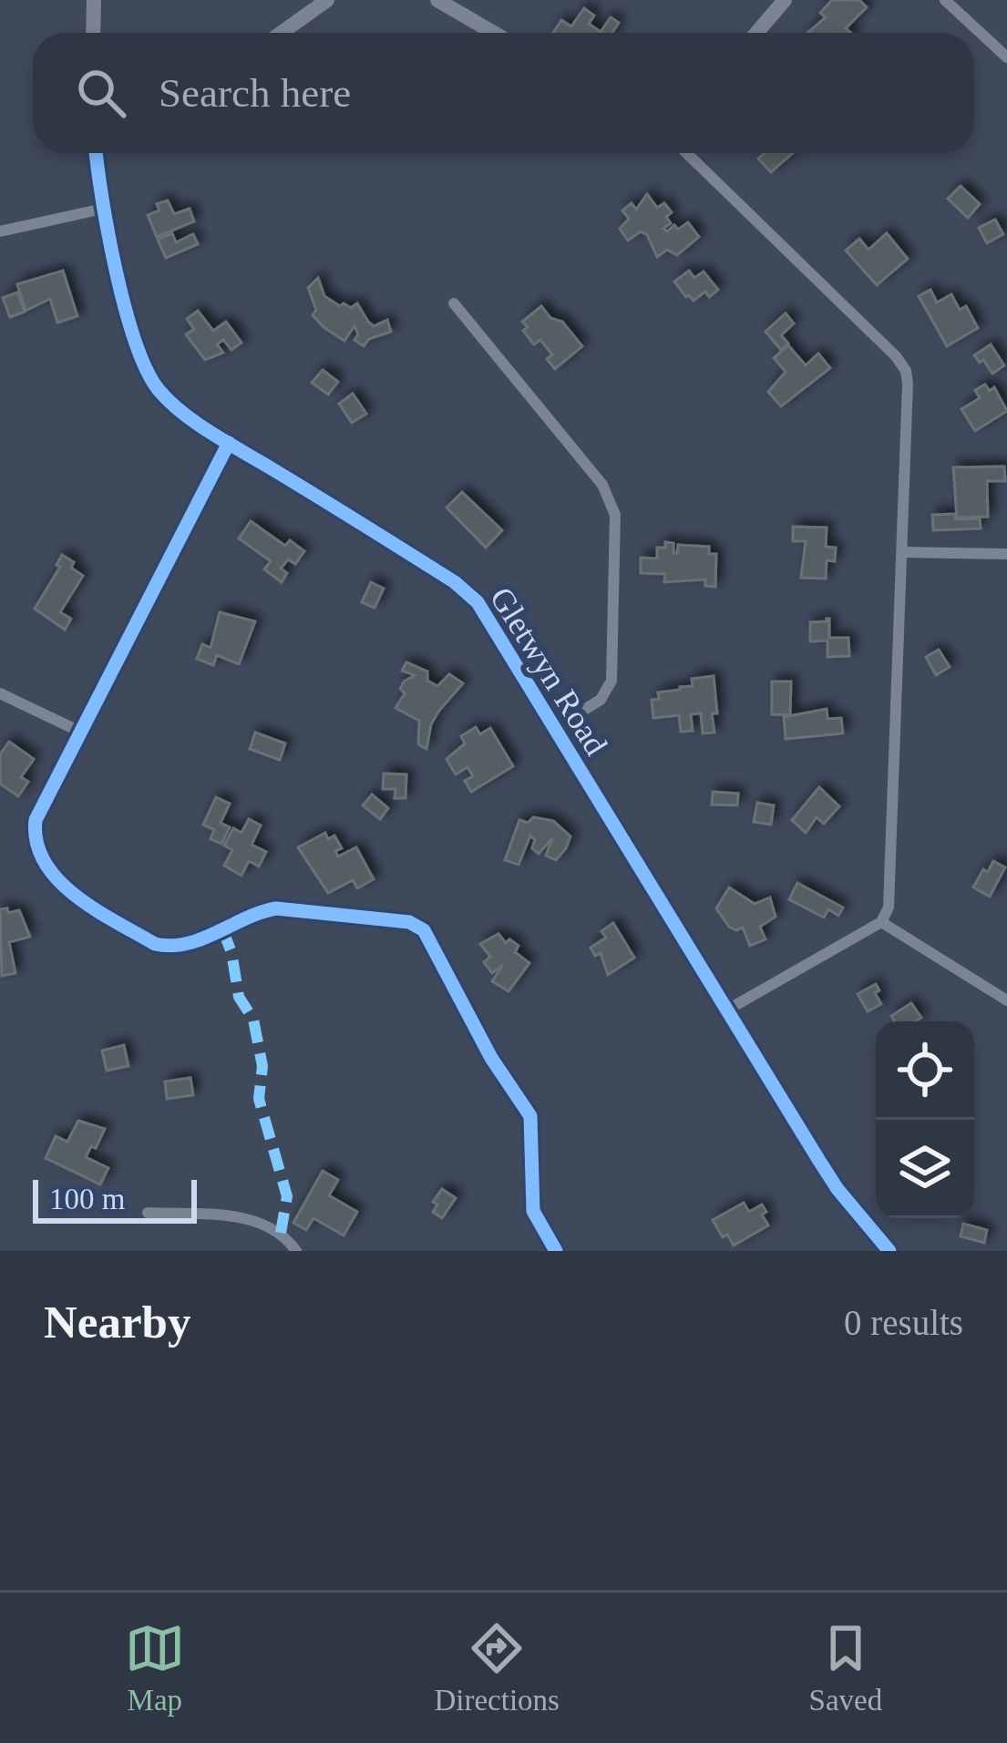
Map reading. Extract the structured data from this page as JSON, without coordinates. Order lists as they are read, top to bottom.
{
  "streets": {
    "street": ["Gletwyn Road"]
  },
  "scale_bar": "100 m",
  "page": {
    "search": "Search here",
    "scale": "100 m",
    "heading": ["Nearby", "0 results"],
    "nav": ["Map", "Directions", "Saved"]
  }
}
